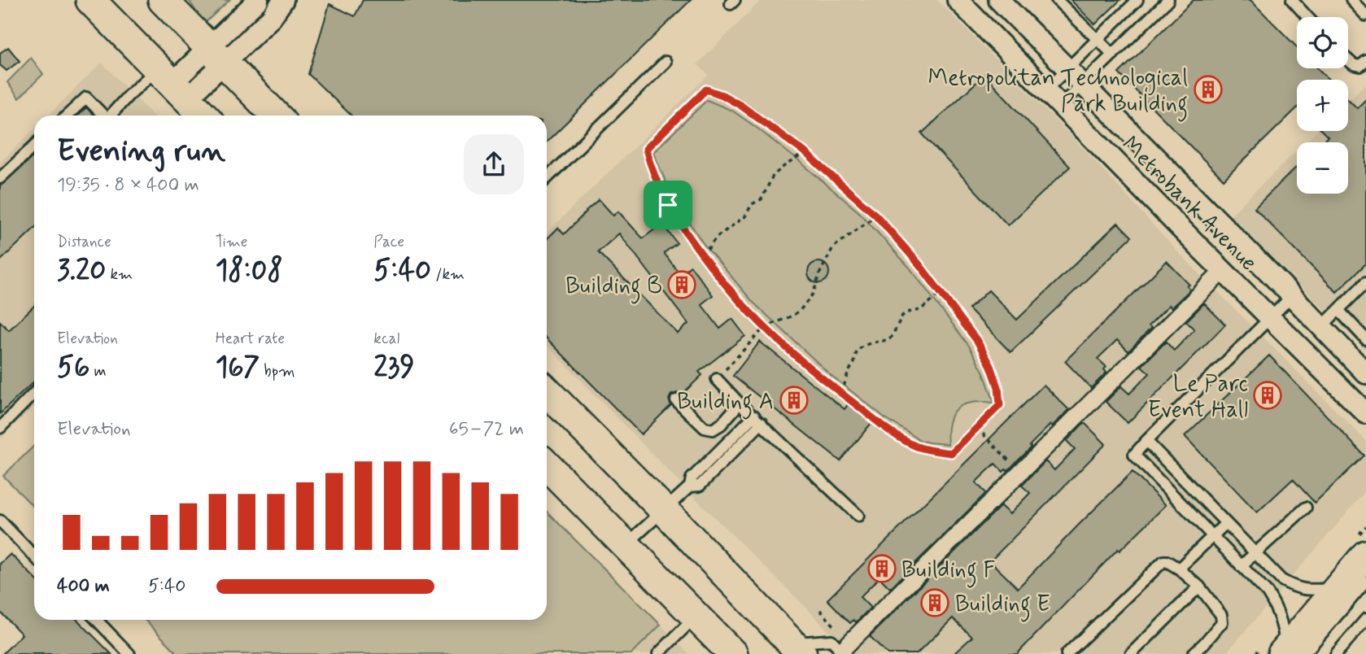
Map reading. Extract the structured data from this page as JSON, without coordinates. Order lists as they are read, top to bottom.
{
  "streets": {
    "street": ["Metrobank Avenue"]
  },
  "places": {
    "building": [
      "Metropolitan Technological Park Building",
      "Building B",
      "Le Parc Event Hall",
      "Building A",
      "Building F",
      "Building E"
    ]
  },
  "page": {
    "map_buttons": ["+", "−"],
    "heading": ["Evening run", "19:35 · 8 × 400 m"],
    "stats": [
      ["Distance", "3.20 km"],
      ["Time", "18:08"],
      ["Pace", "5:40 /km"],
      ["Elevation", "56 m"],
      ["Heart rate", "167 bpm"],
      ["kcal", "239"]
    ],
    "chart": ["Elevation", "65–72 m"],
    "list": [
      {
        "name": "400 m",
        "note": "5:40"
      }
    ]
  }
}
